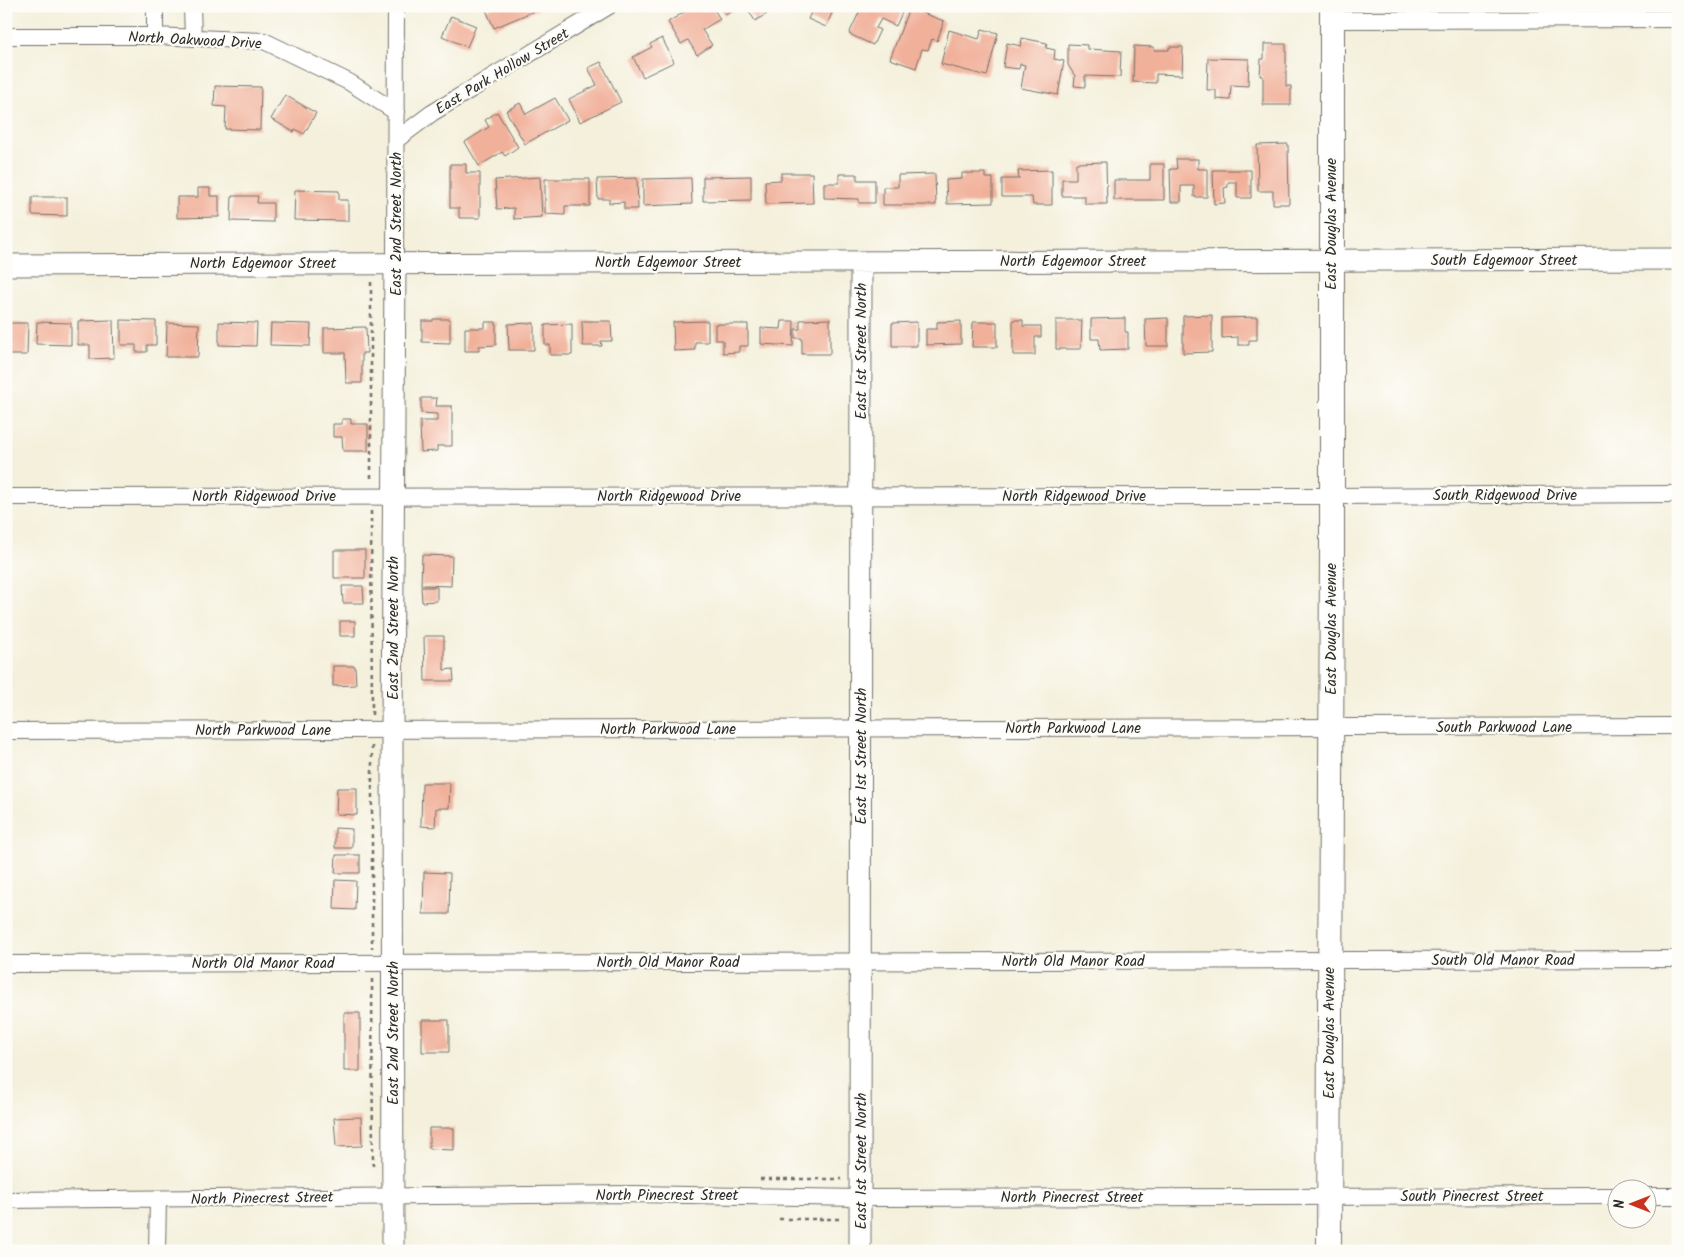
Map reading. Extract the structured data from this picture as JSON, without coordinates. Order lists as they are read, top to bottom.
{
  "streets": {
    "main road": ["East Douglas Avenue"],
    "street": [
      "North Oakwood Drive",
      "East Park Hollow Street",
      "East 2nd Street North",
      "South Edgemoor Street",
      "North Edgemoor Street",
      "East 1st Street North",
      "South Ridgewood Drive",
      "North Ridgewood Drive",
      "South Parkwood Lane",
      "North Parkwood Lane",
      "South Old Manor Road",
      "North Old Manor Road",
      "North Pinecrest Street",
      "South Pinecrest Street"
    ]
  },
  "crossings": [
    ["North Oakwood Drive", "East 2nd Street North"],
    ["East Park Hollow Street", "East 2nd Street North"],
    ["East 2nd Street North", "North Edgemoor Street"],
    ["East 2nd Street North", "North Ridgewood Drive"],
    ["East 2nd Street North", "North Parkwood Lane"],
    ["East 2nd Street North", "North Old Manor Road"],
    ["East 2nd Street North", "North Pinecrest Street"],
    ["East Douglas Avenue", "South Edgemoor Street"],
    ["East Douglas Avenue", "North Edgemoor Street"],
    ["East Douglas Avenue", "South Ridgewood Drive"],
    ["East Douglas Avenue", "North Ridgewood Drive"],
    ["East Douglas Avenue", "South Parkwood Lane"],
    ["East Douglas Avenue", "North Parkwood Lane"],
    ["East Douglas Avenue", "South Old Manor Road"],
    ["East Douglas Avenue", "North Old Manor Road"],
    ["East Douglas Avenue", "North Pinecrest Street"],
    ["East Douglas Avenue", "South Pinecrest Street"],
    ["South Edgemoor Street", "North Edgemoor Street"],
    ["North Edgemoor Street", "East 1st Street North"],
    ["East 1st Street North", "North Ridgewood Drive"],
    ["East 1st Street North", "North Parkwood Lane"],
    ["East 1st Street North", "North Old Manor Road"],
    ["East 1st Street North", "North Pinecrest Street"],
    ["South Ridgewood Drive", "North Ridgewood Drive"],
    ["South Parkwood Lane", "North Parkwood Lane"],
    ["South Old Manor Road", "North Old Manor Road"],
    ["North Pinecrest Street", "South Pinecrest Street"]
  ],
  "north": "left"
}
